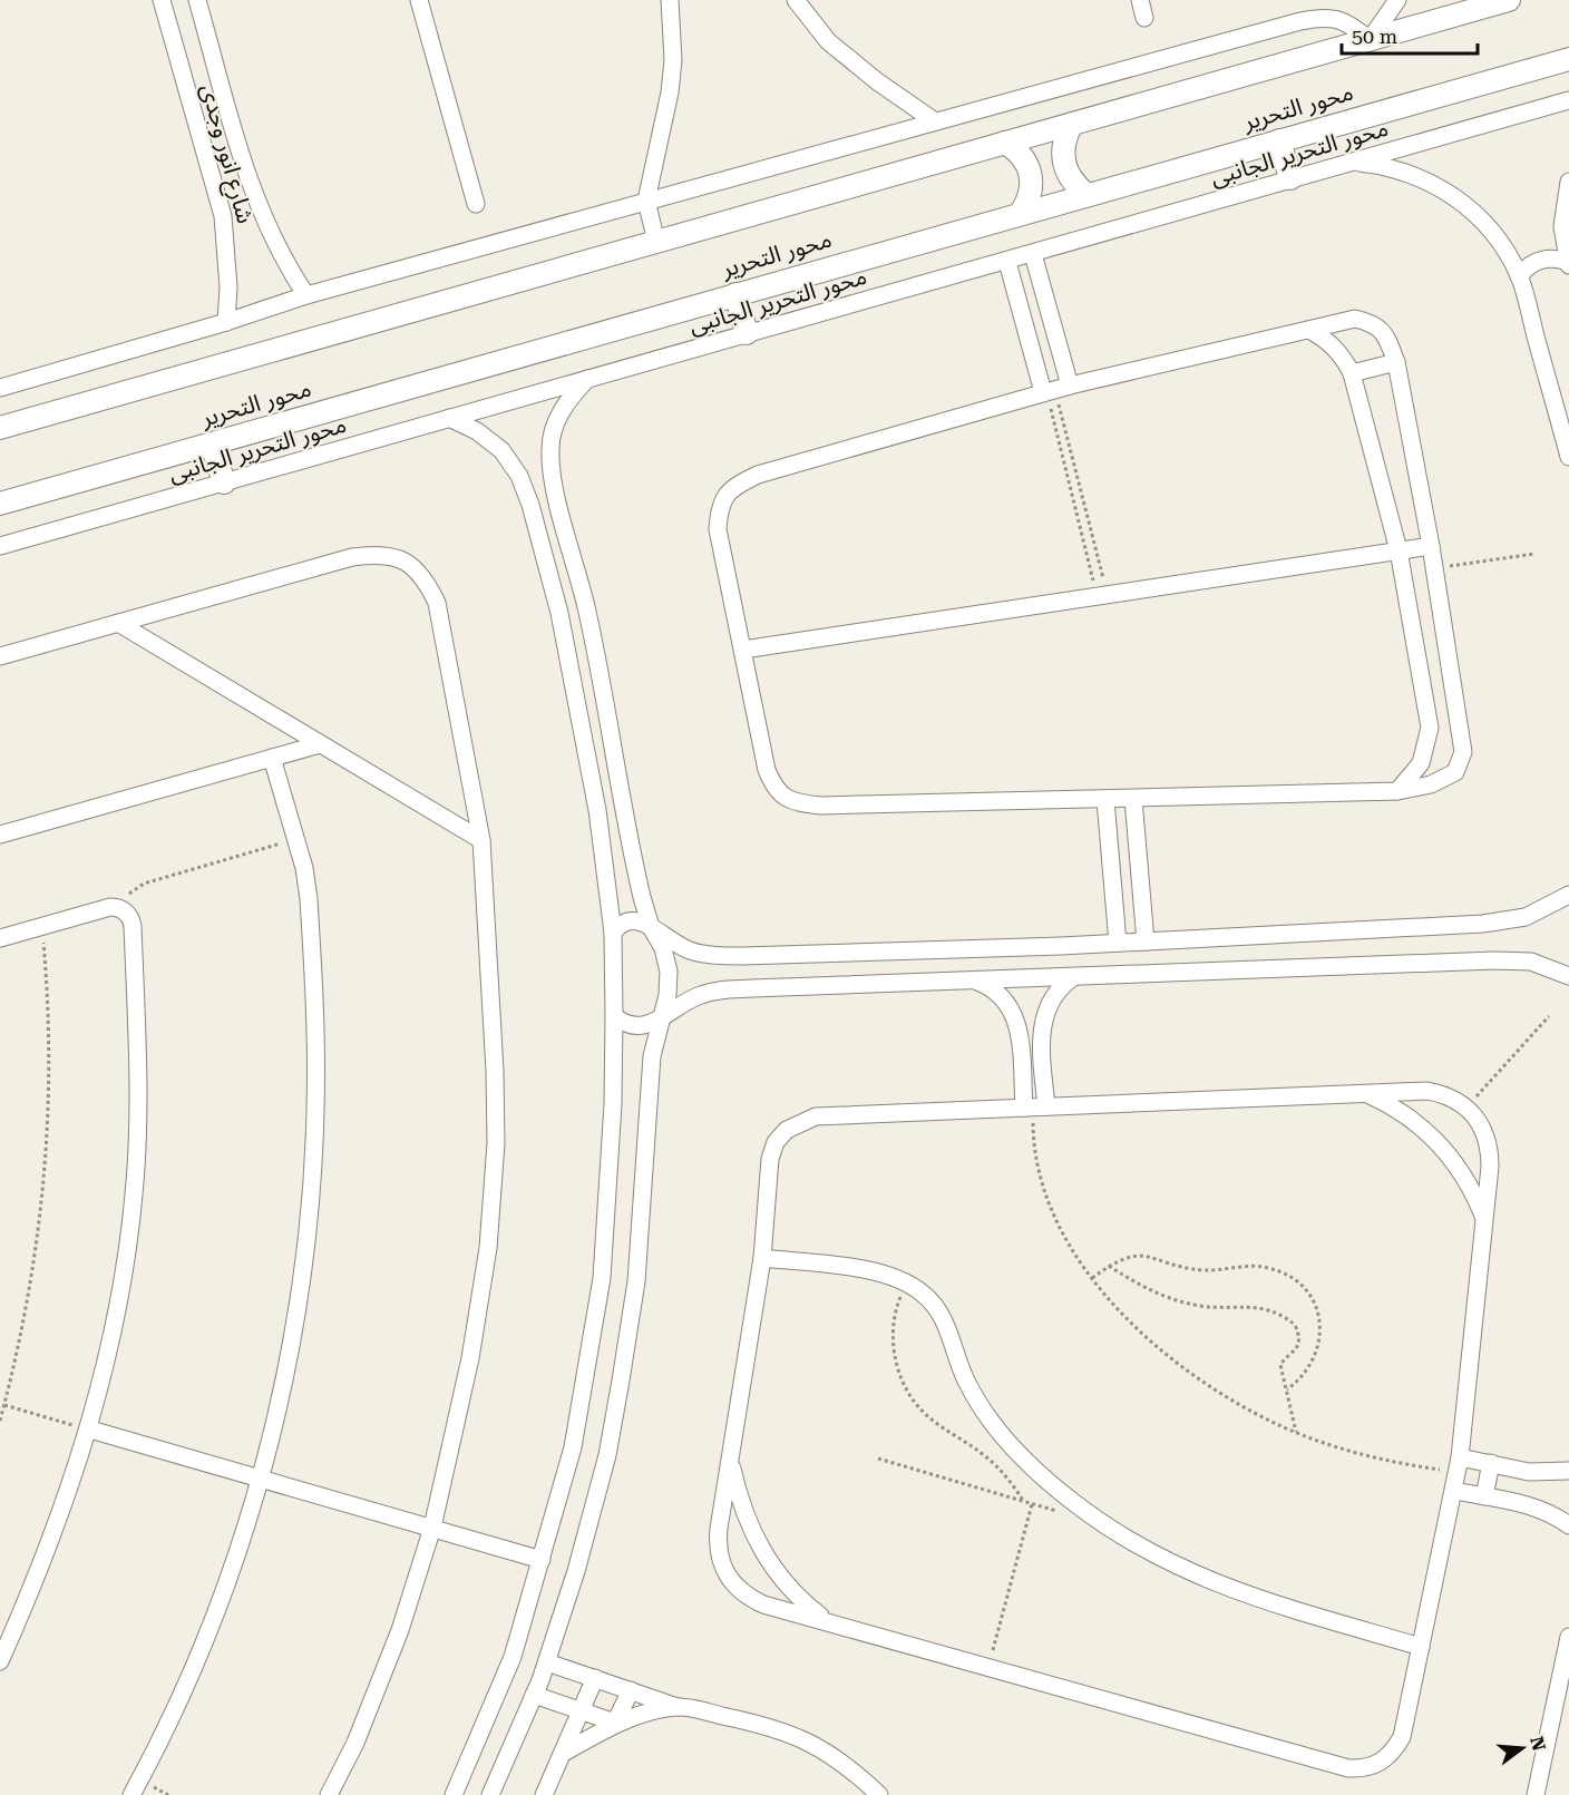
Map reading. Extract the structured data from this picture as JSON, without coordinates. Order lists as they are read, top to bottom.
{
  "streets": {
    "main road": ["محور التحرير"],
    "street": ["محور التحرير الجانبى", "شارع انور وجدى"]
  },
  "scale_bar": "50 m",
  "north": "right"
}
